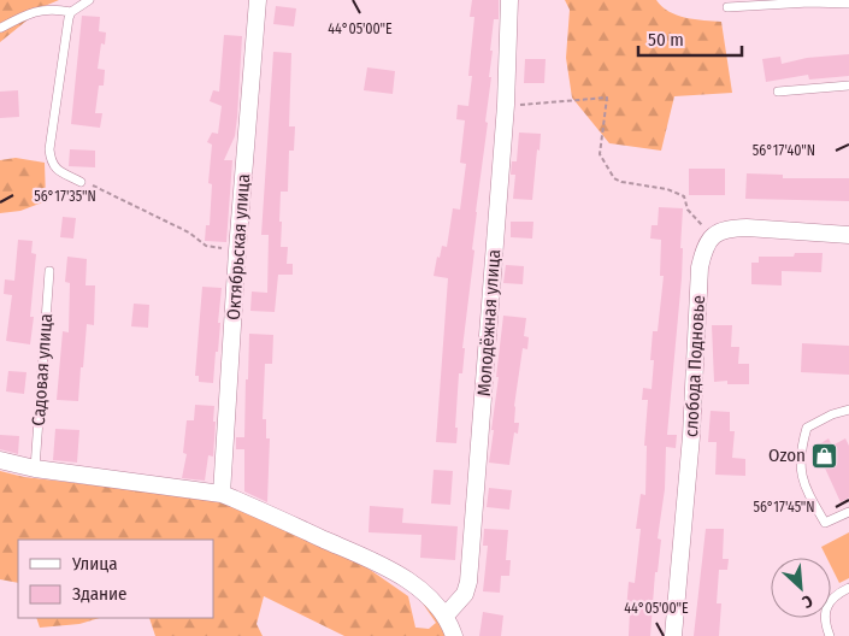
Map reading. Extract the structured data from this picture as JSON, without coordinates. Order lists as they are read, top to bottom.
{
  "streets": {
    "street": ["Октябрьская улица", "Молодёжная улица", "слобода Подновье"],
    "lane": ["Садовая улица"]
  },
  "places": {
    "shop": ["Ozon"]
  },
  "legend": ["Улица", "Здание"],
  "scale_bar": "50 m",
  "north": "bottom right",
  "coordinates": [
    "44°05'00\"E",
    "56°17'40\"N",
    "56°17'35\"N",
    "56°17'45\"N"
  ]
}
